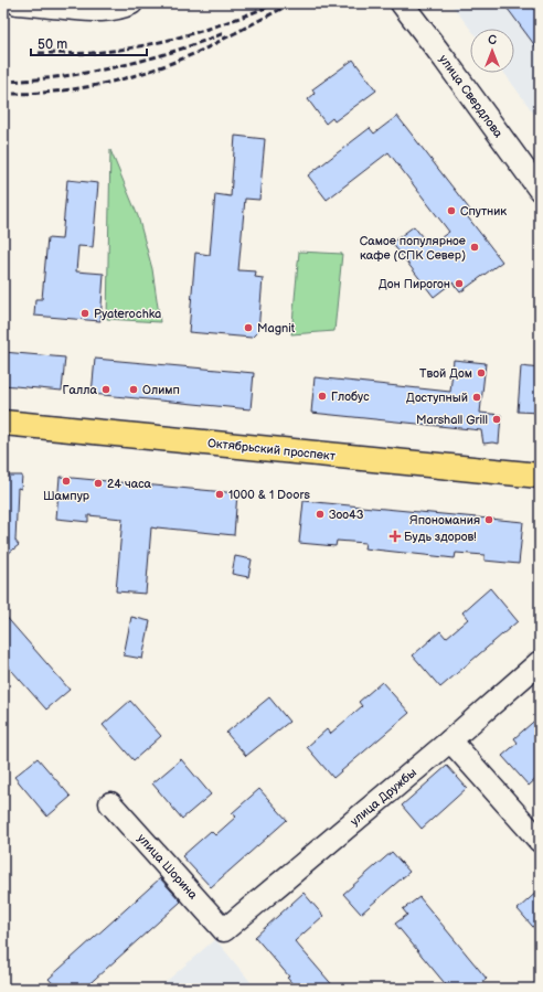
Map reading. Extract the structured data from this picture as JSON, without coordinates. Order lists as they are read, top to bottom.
{
  "streets": {
    "main road": ["Октябрьский проспект"],
    "street": ["улица Свердлова", "улица Дружбы", "улица Шорина"]
  },
  "crossings": [
    ["улица Дружбы", "улица Шорина"]
  ],
  "places": {
    "other": [
      "Спутник",
      "Самое популярное кафе (СПК Север)",
      "Дон Пирогон",
      "Pyaterochka",
      "Magnit",
      "Твой Дом",
      "Галла",
      "Олимп",
      "Глобус",
      "Доступный",
      "Marshall Grill",
      "Шампур",
      "24 часа",
      "1000 & 1 Doors",
      "Зоо43",
      "Япономания"
    ],
    "health": ["Будь здоров!"]
  },
  "scale_bar": "50 m",
  "north": "top"
}
